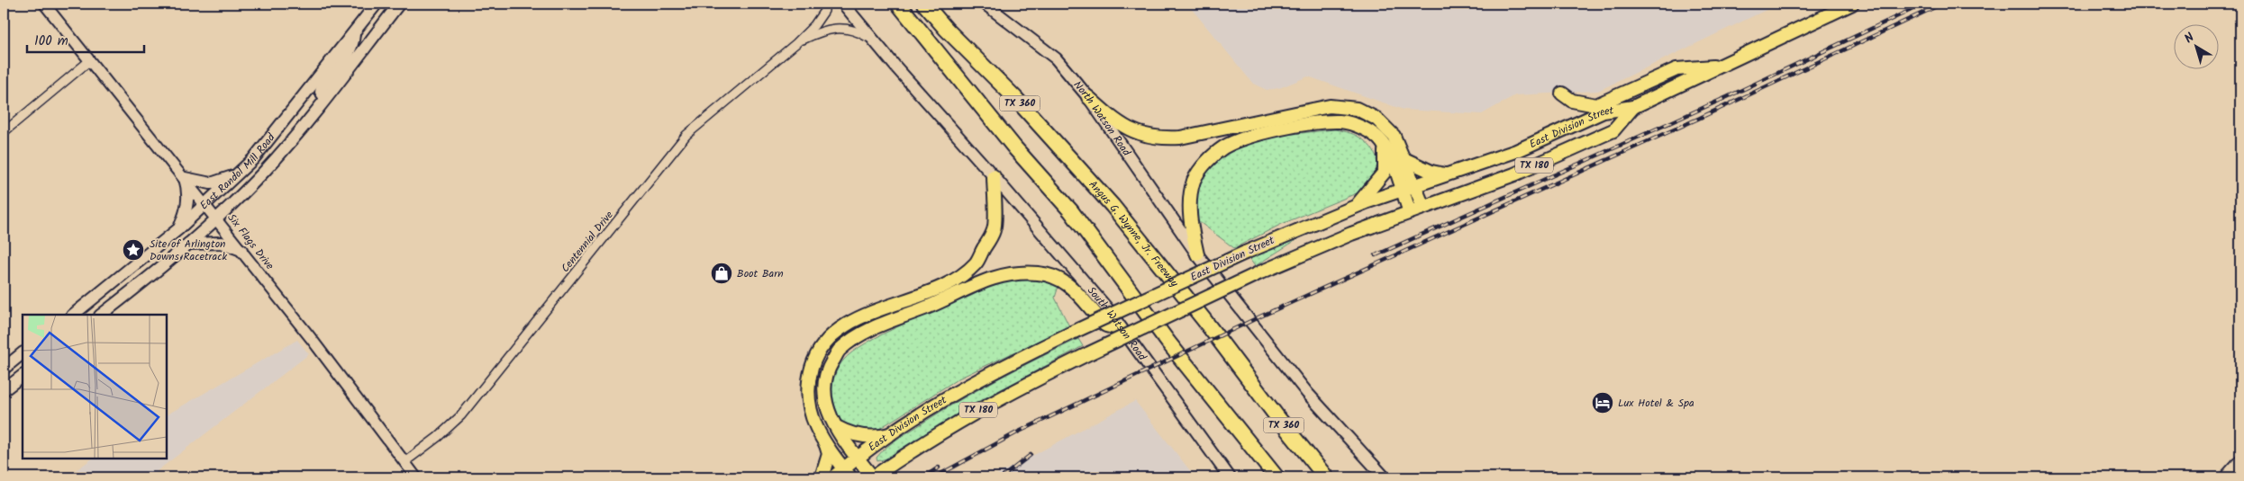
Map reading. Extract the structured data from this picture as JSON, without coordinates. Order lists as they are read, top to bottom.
{
  "streets": {
    "highway": ["TX 360", "Angus G. Wynne, Jr. Freeway"],
    "main road": [
      "North Watson Road",
      "East Division Street",
      "TX 180",
      "East Randol Mill Road",
      "South Watson Road"
    ],
    "street": ["Six Flags Drive", "Centennial Drive"]
  },
  "crossings": [
    ["East Randol Mill Road", "Six Flags Drive"],
    ["Six Flags Drive", "Centennial Drive"]
  ],
  "places": {
    "place": ["Site of Arlington Downs Racetrack"],
    "shop": ["Boot Barn"],
    "hotel": ["Lux Hotel & Spa"]
  },
  "scale_bar": "100 m",
  "north": "top left"
}
